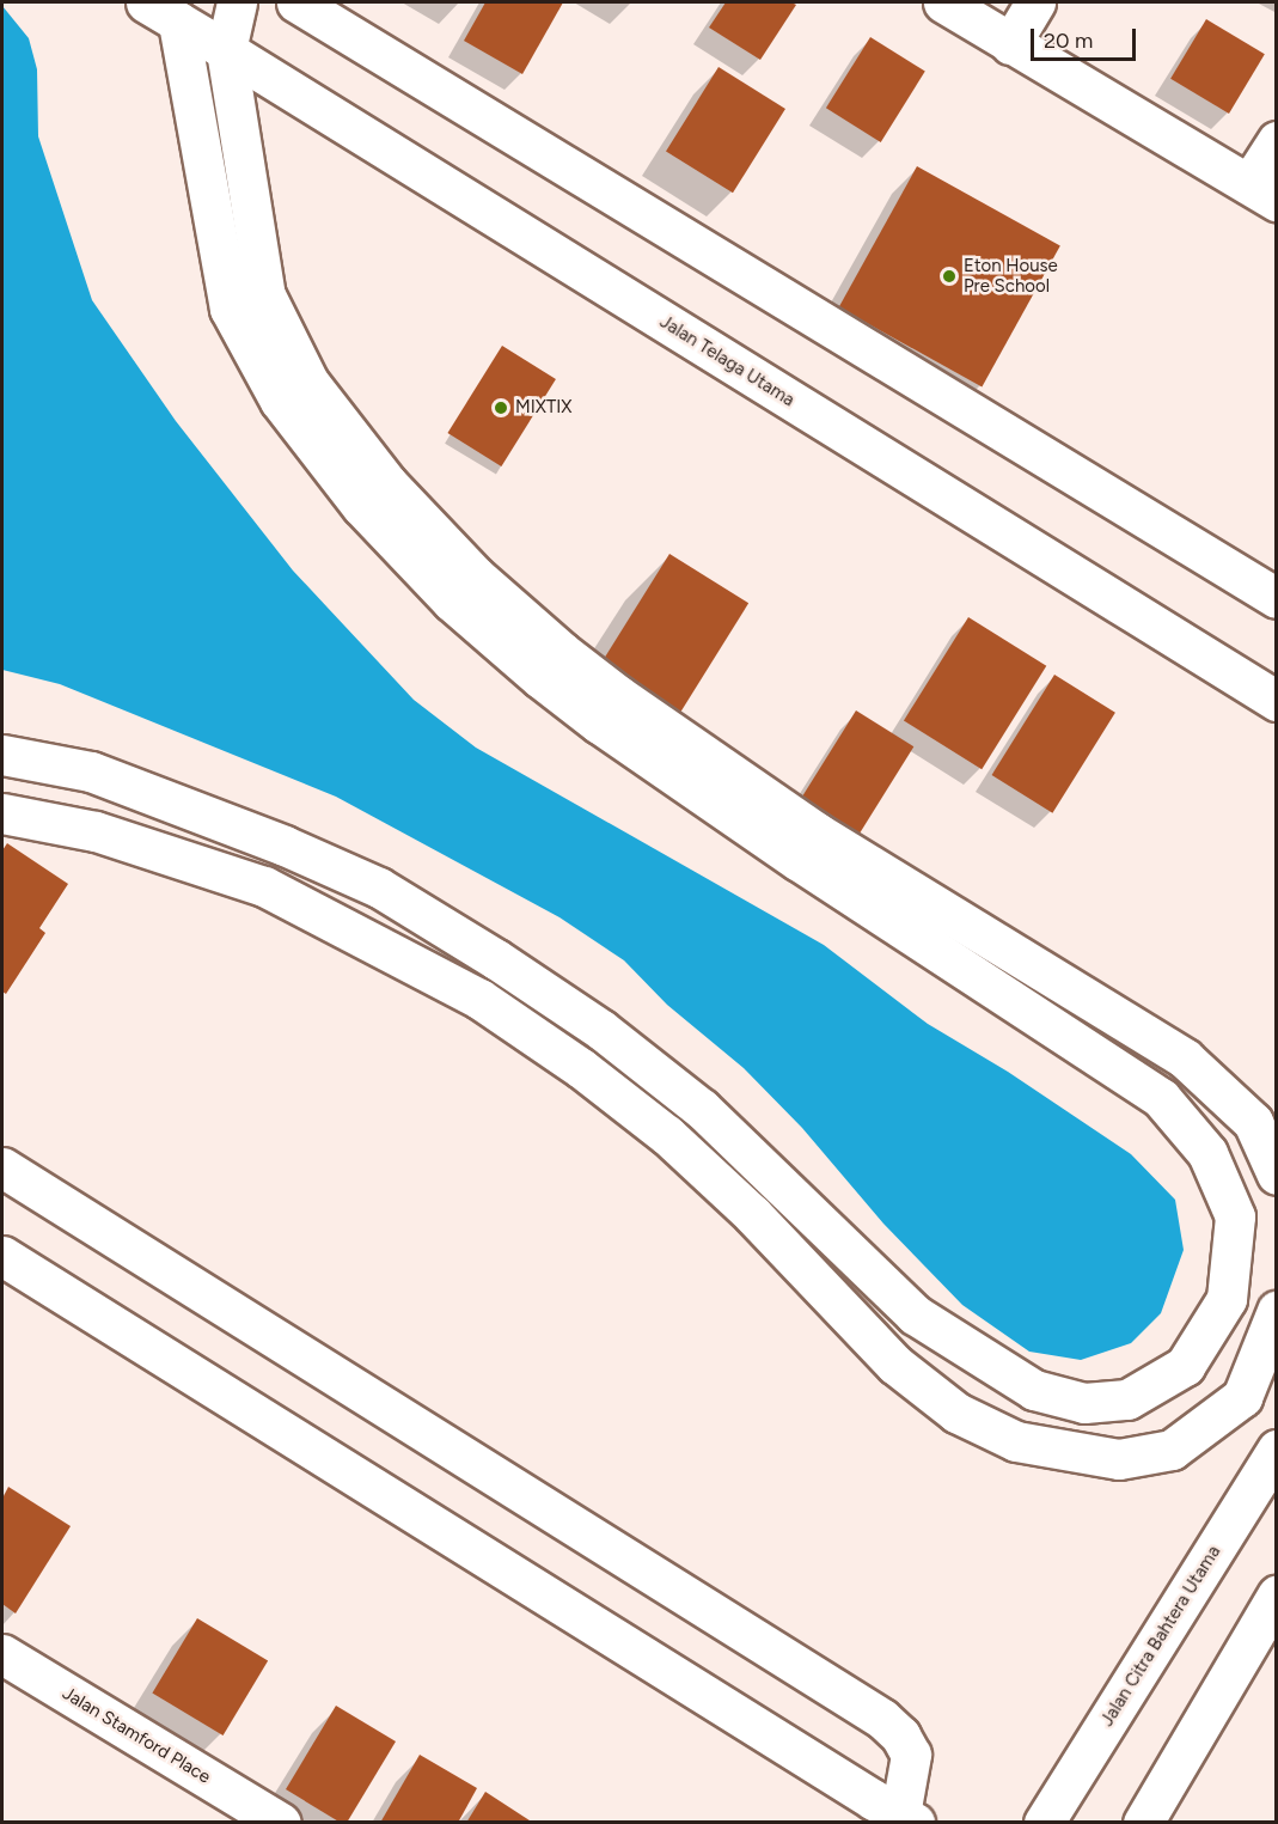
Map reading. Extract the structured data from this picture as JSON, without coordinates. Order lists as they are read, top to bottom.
{
  "streets": {
    "street": ["Jalan Telaga Utama", "Jalan Citra Bahtera Utama", "Jalan Stamford Place"]
  },
  "places": ["Eton House Pre School", "MIXTIX"],
  "scale_bar": "20 m"
}
